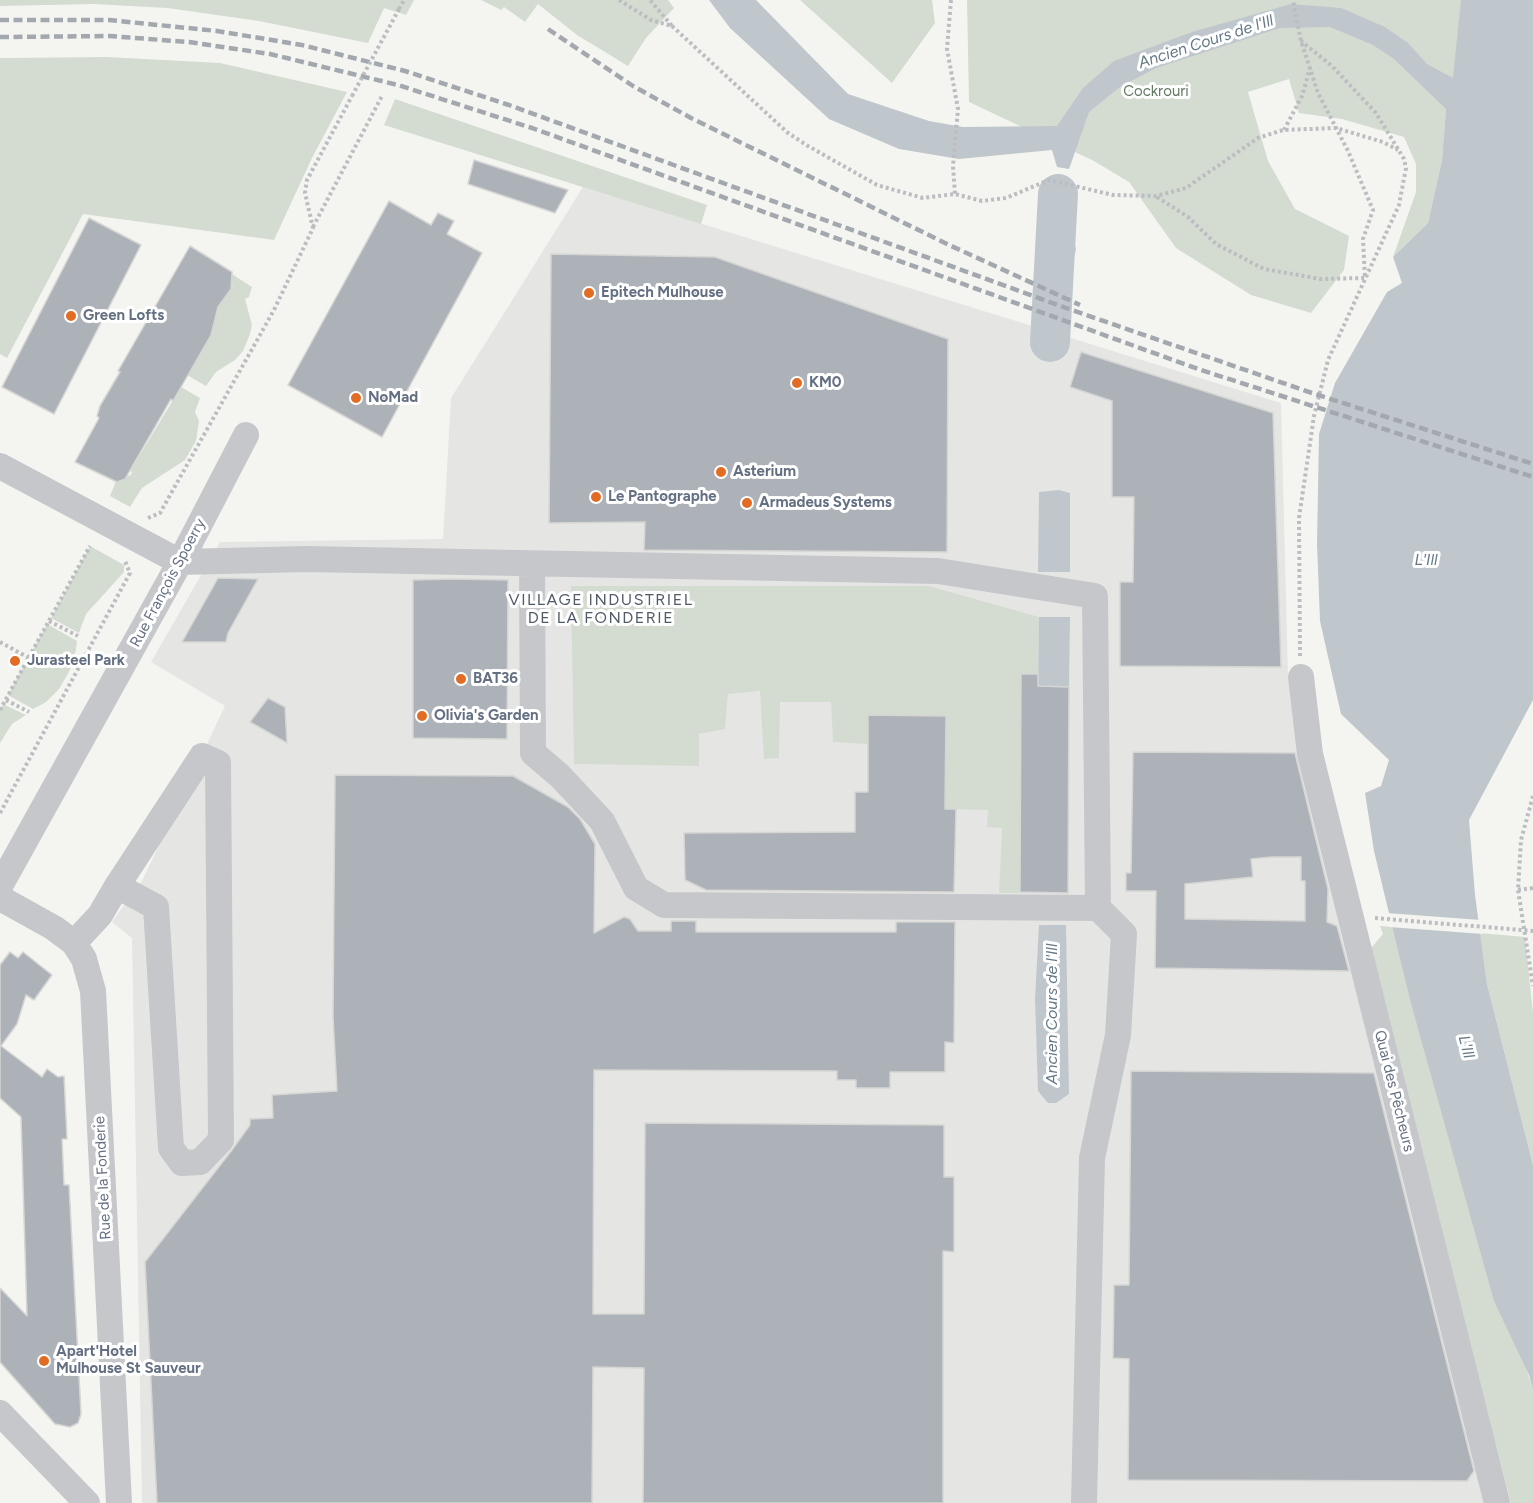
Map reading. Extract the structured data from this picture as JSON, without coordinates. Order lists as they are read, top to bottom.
{
  "streets": {
    "street": ["Rue François Spoerry", "Quai des Pêcheurs", "Rue de la Fonderie"]
  },
  "districts": ["VILLAGE INDUSTRIEL DE LA FONDERIE"],
  "water": ["Ancien Cours de l'Ill", "L'Ill"],
  "parks": ["Cockrouri"],
  "places": [
    "Epitech Mulhouse",
    "Green Lofts",
    "KM0",
    "NoMad",
    "Asterium",
    "Le Pantographe",
    "Armadeus Systems",
    "Jurasteel Park",
    "BAT36",
    "Olivia's Garden",
    "Apart'Hotel Mulhouse St Sauveur"
  ]
}
